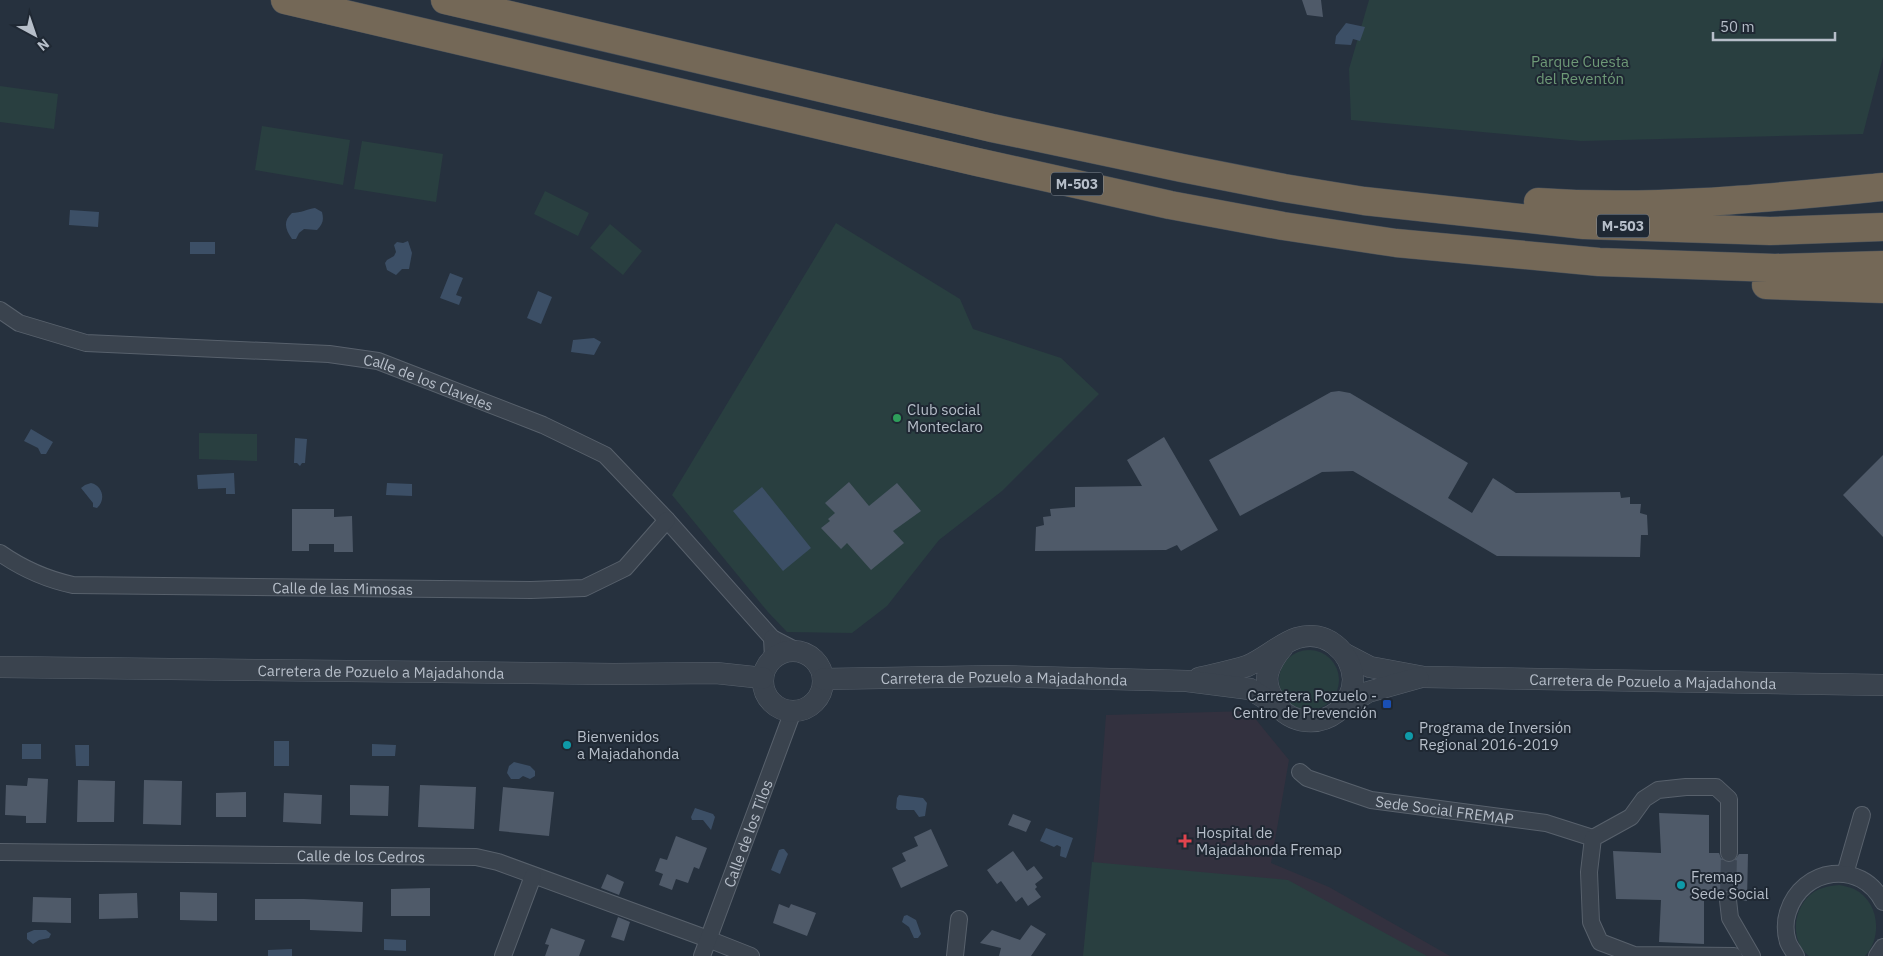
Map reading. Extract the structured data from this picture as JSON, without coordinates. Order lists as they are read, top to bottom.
{
  "streets": {
    "highway": ["M-503"],
    "street": [
      "Calle de los Claveles",
      "Calle de las Mimosas",
      "Carretera de Pozuelo a Majadahonda",
      "Sede Social FREMAP",
      "Calle de los Tilos",
      "Calle de los Cedros"
    ]
  },
  "crossings": [
    ["Calle de los Claveles", "Calle de las Mimosas"],
    ["Calle de los Claveles", "Carretera de Pozuelo a Majadahonda"],
    ["Calle de los Claveles", "Calle de los Tilos"],
    ["Carretera de Pozuelo a Majadahonda", "Calle de los Tilos"],
    ["Calle de los Tilos", "Calle de los Cedros"]
  ],
  "parks": ["Parque Cuesta del Reventón"],
  "places": {
    "other": [
      "Club social Monteclaro",
      "Programa de Inversión Regional 2016-2019",
      "Bienvenidos a Majadahonda",
      "Fremap Sede Social"
    ],
    "transit": ["Carretera Pozuelo - Centro de Prevención"],
    "health": ["Hospital de Majadahonda Fremap"]
  },
  "scale_bar": "50 m",
  "north": "bottom right"
}
